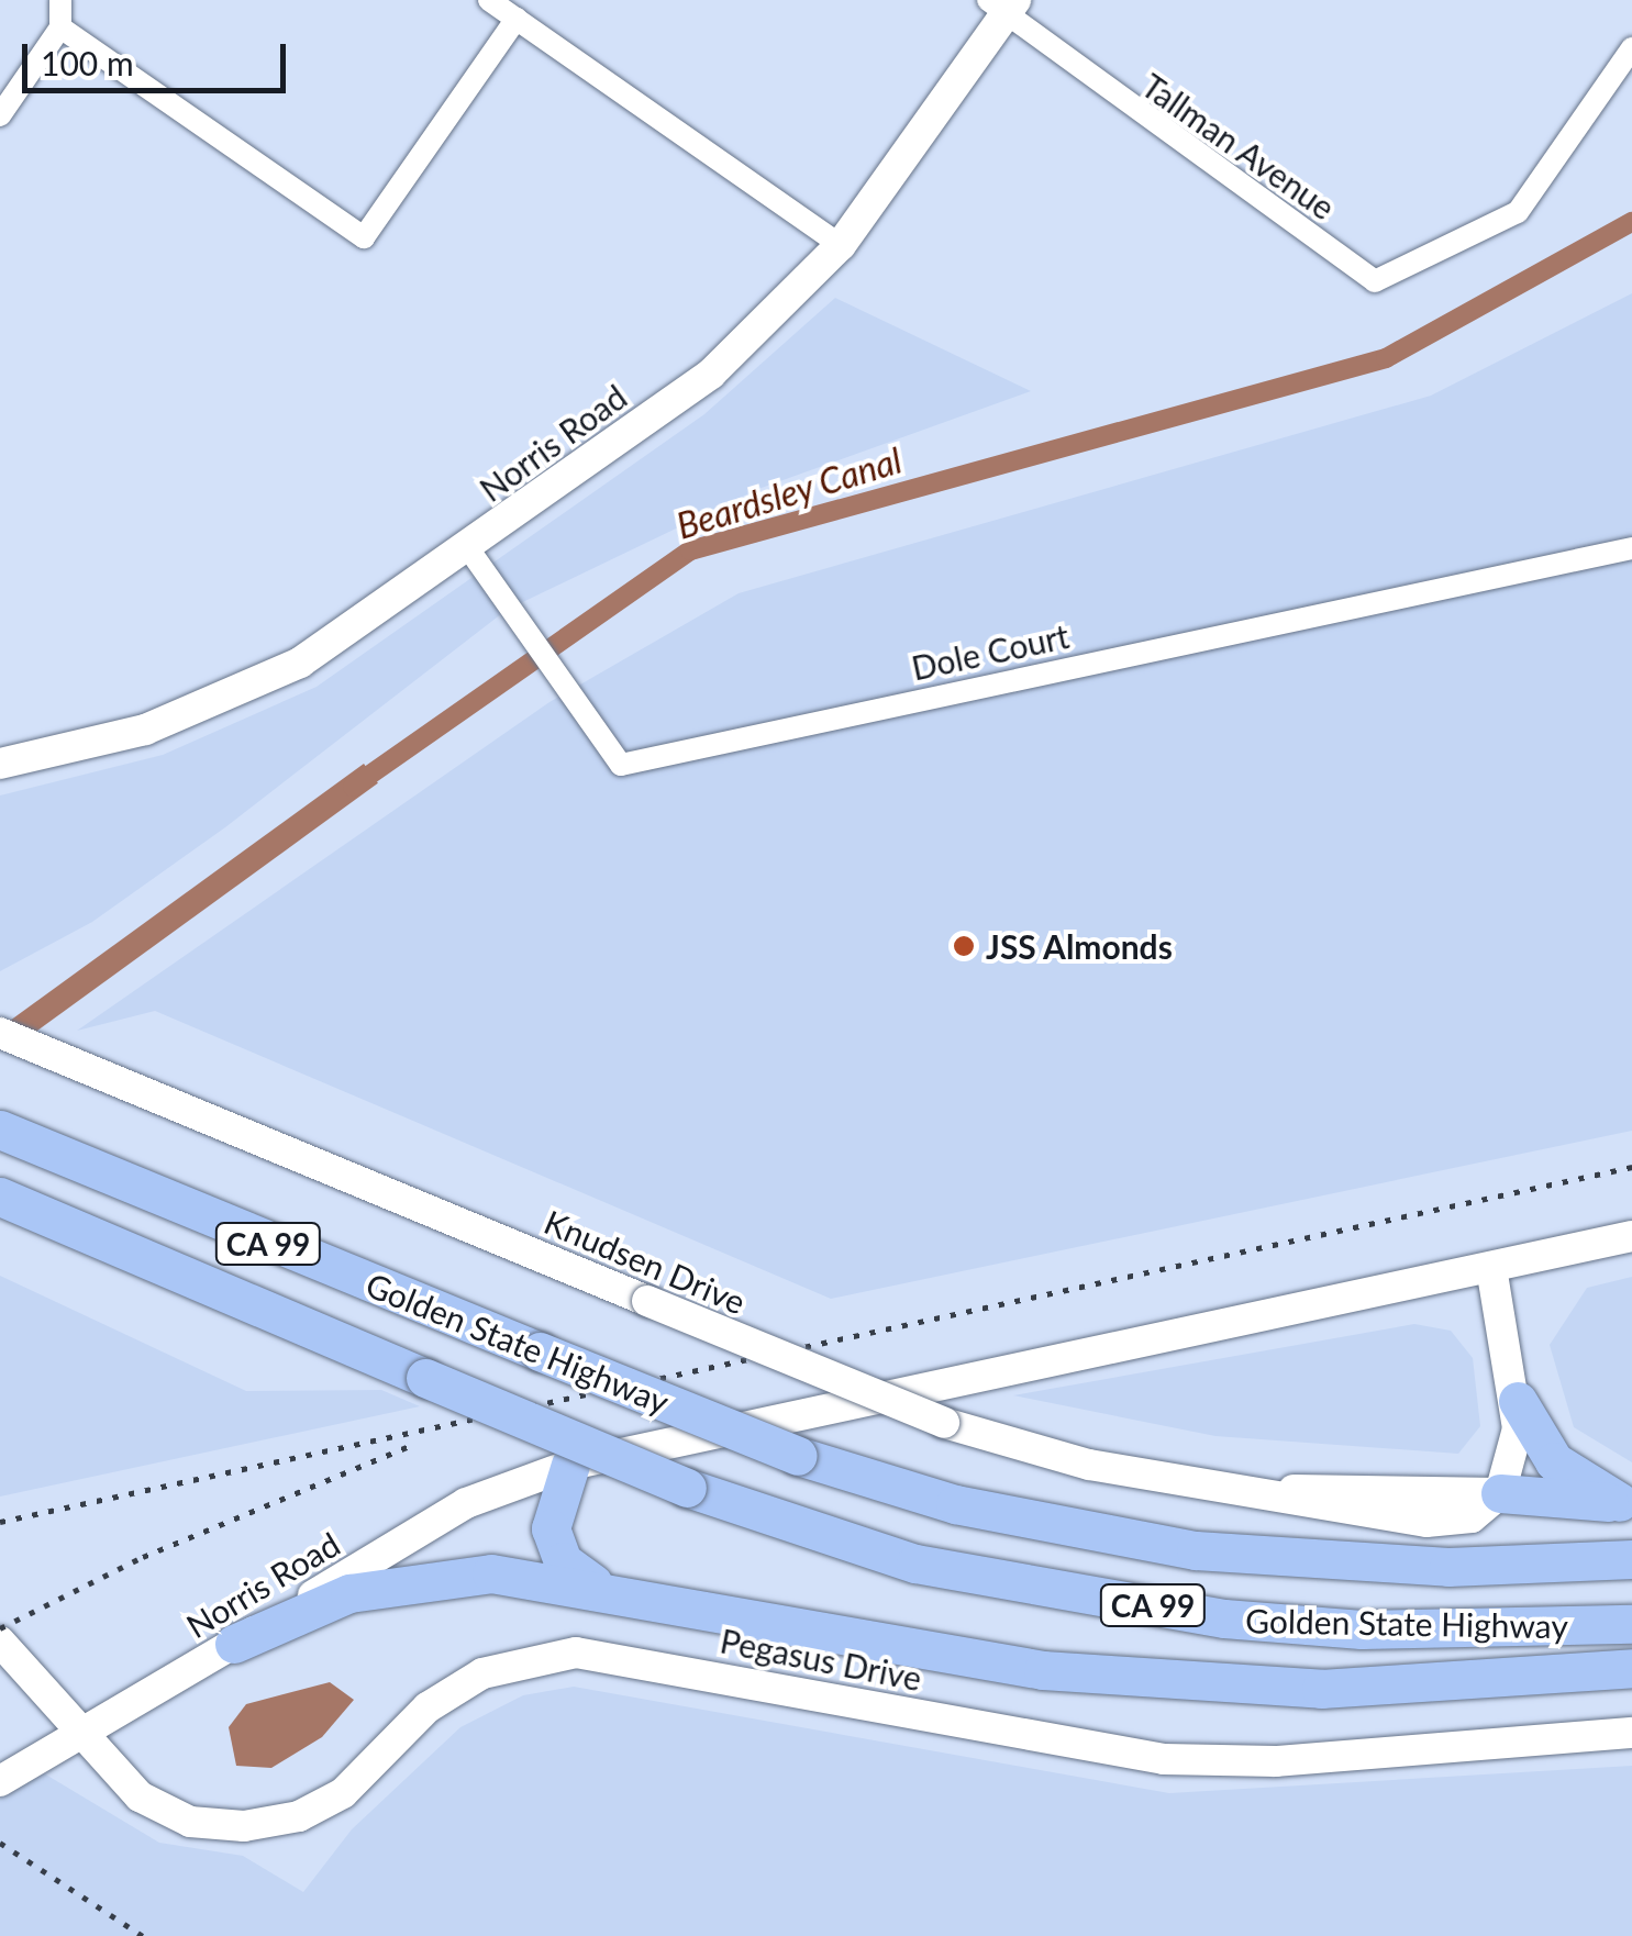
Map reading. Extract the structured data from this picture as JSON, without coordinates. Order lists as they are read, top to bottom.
{
  "streets": {
    "highway": ["CA 99", "Golden State Highway"],
    "street": [
      "Tallman Avenue",
      "Norris Road",
      "Dole Court",
      "Knudsen Drive",
      "Pegasus Drive"
    ]
  },
  "crossings": [
    ["Tallman Avenue", "Norris Road"],
    ["Norris Road", "Dole Court"],
    ["Norris Road", "Golden State Highway"],
    ["Norris Road", "Pegasus Drive"]
  ],
  "water": ["Beardsley Canal"],
  "places": ["JSS Almonds"],
  "scale_bar": "100 m"
}
